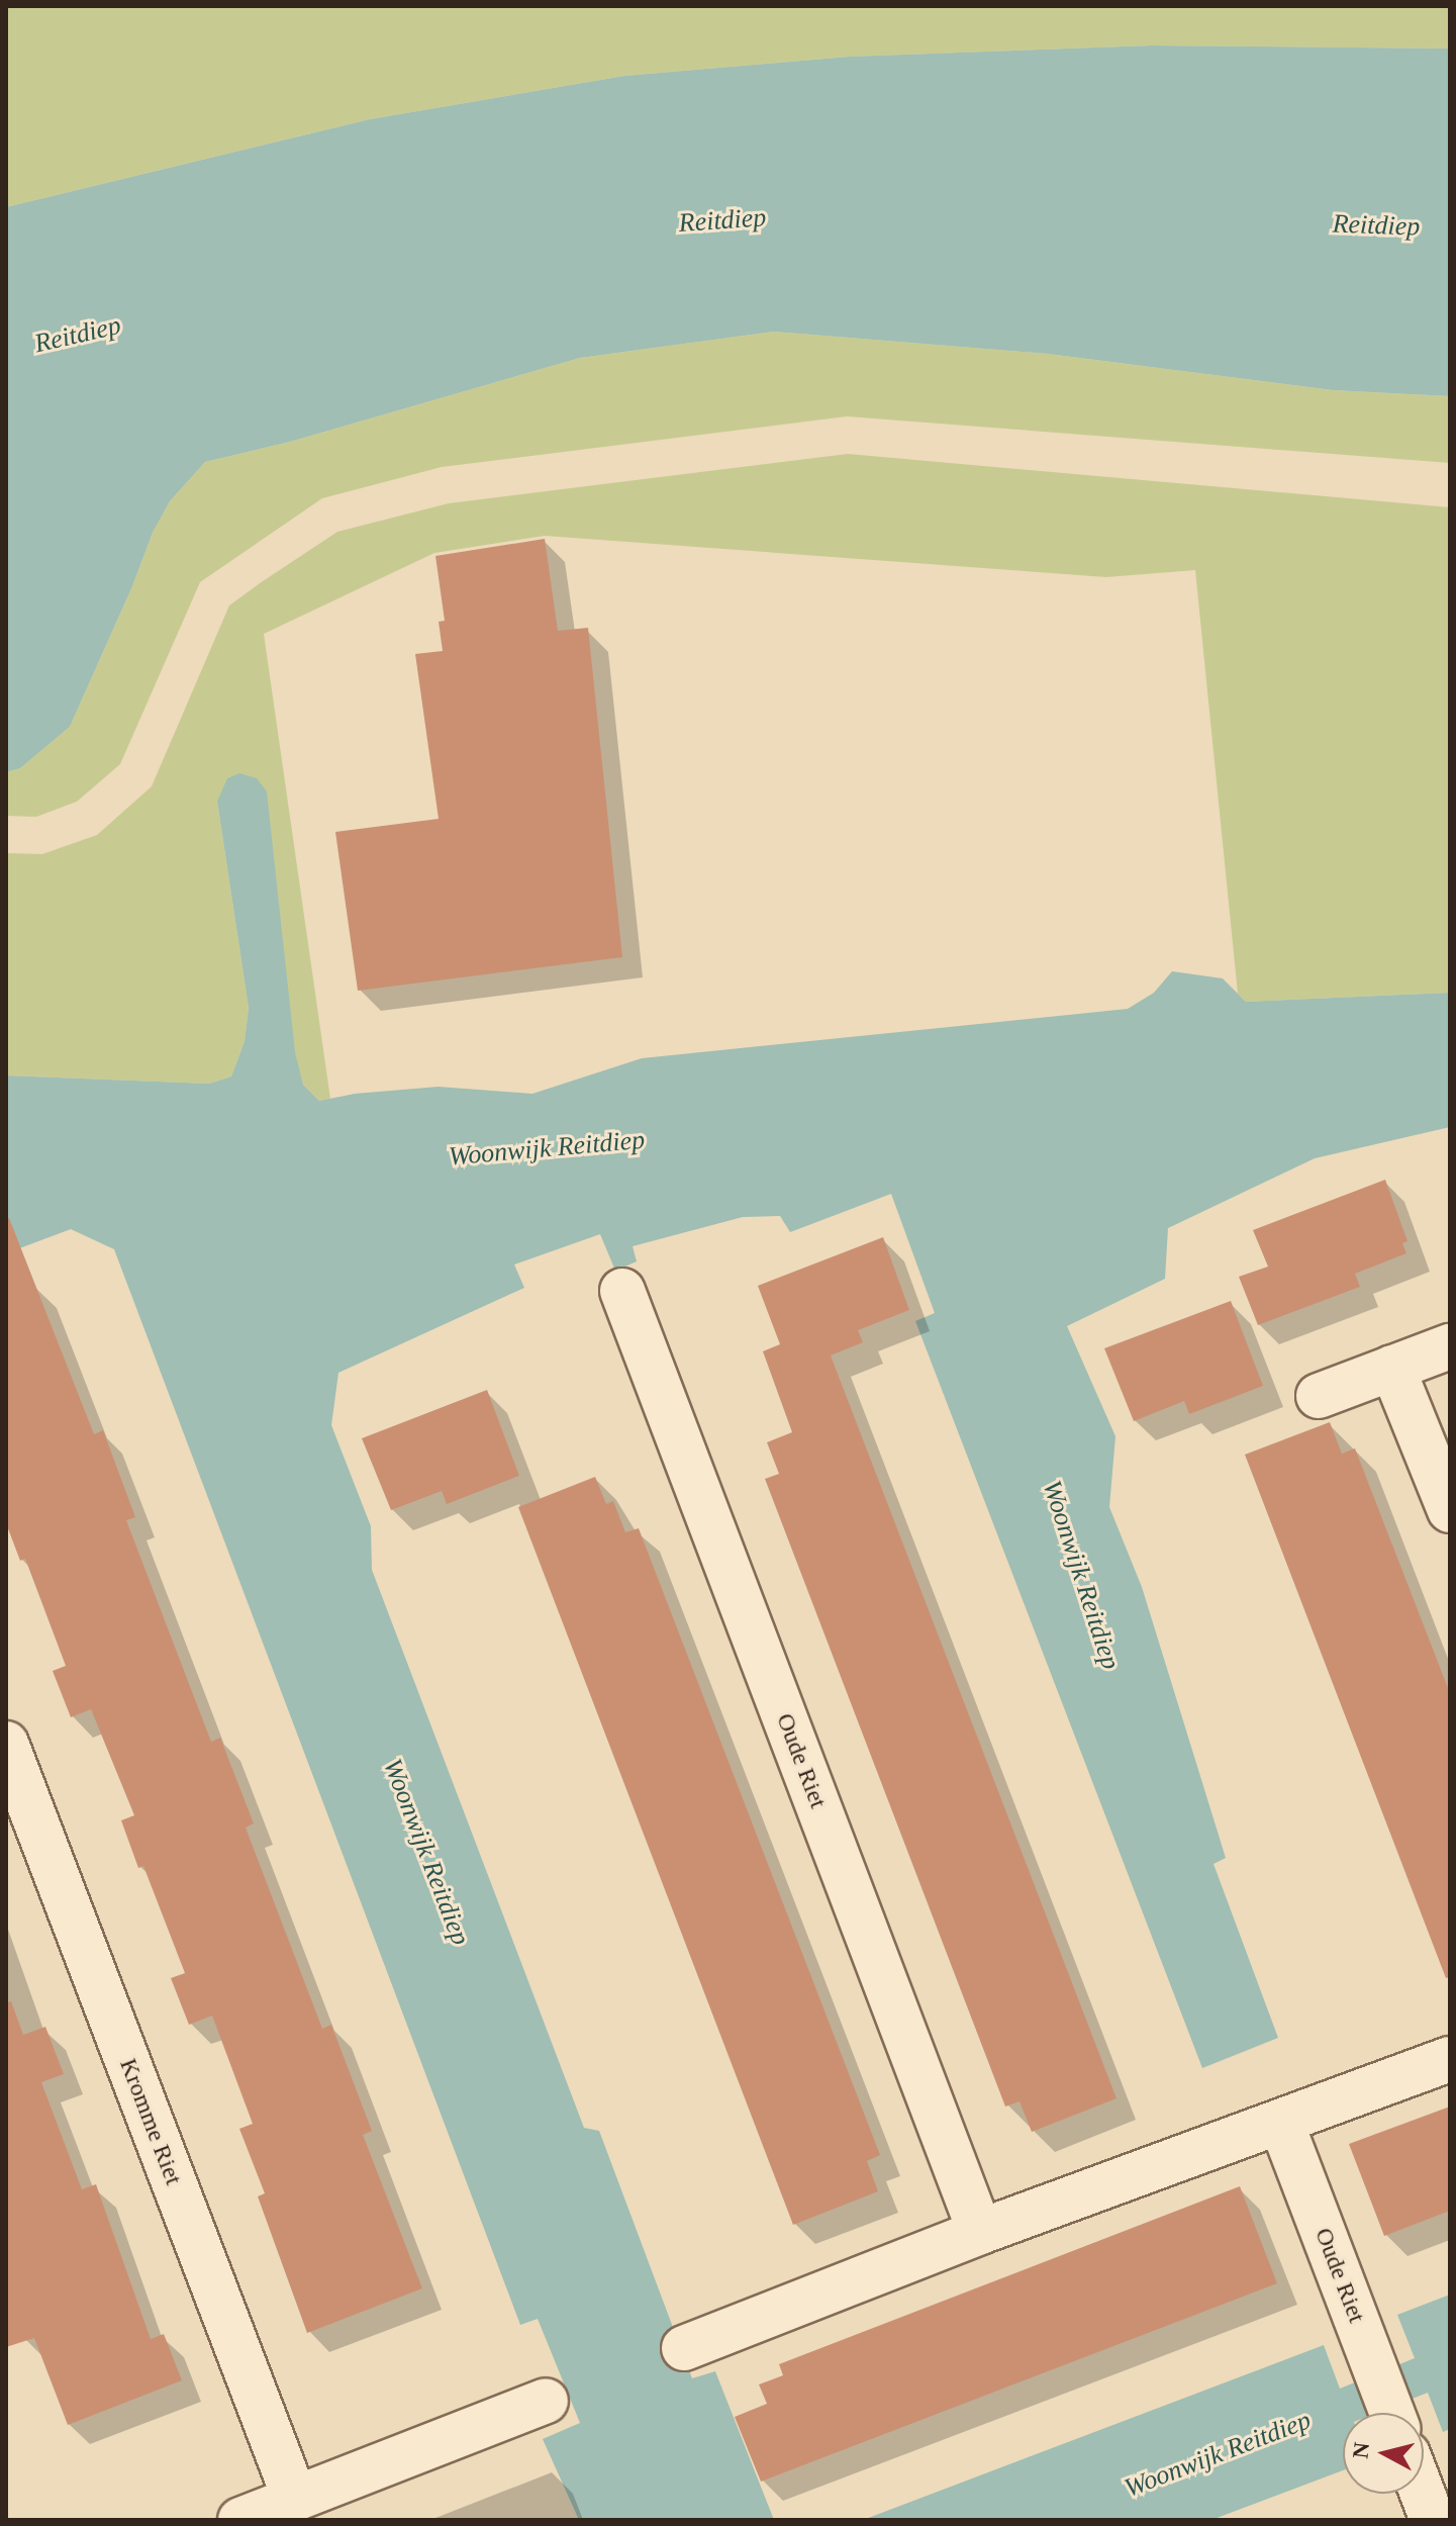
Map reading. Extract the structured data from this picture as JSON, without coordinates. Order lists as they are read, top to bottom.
{
  "streets": {
    "street": ["Oude Riet", "Kromme Riet"]
  },
  "water": ["Reitdiep", "Woonwijk Reitdiep"],
  "north": "left"
}
